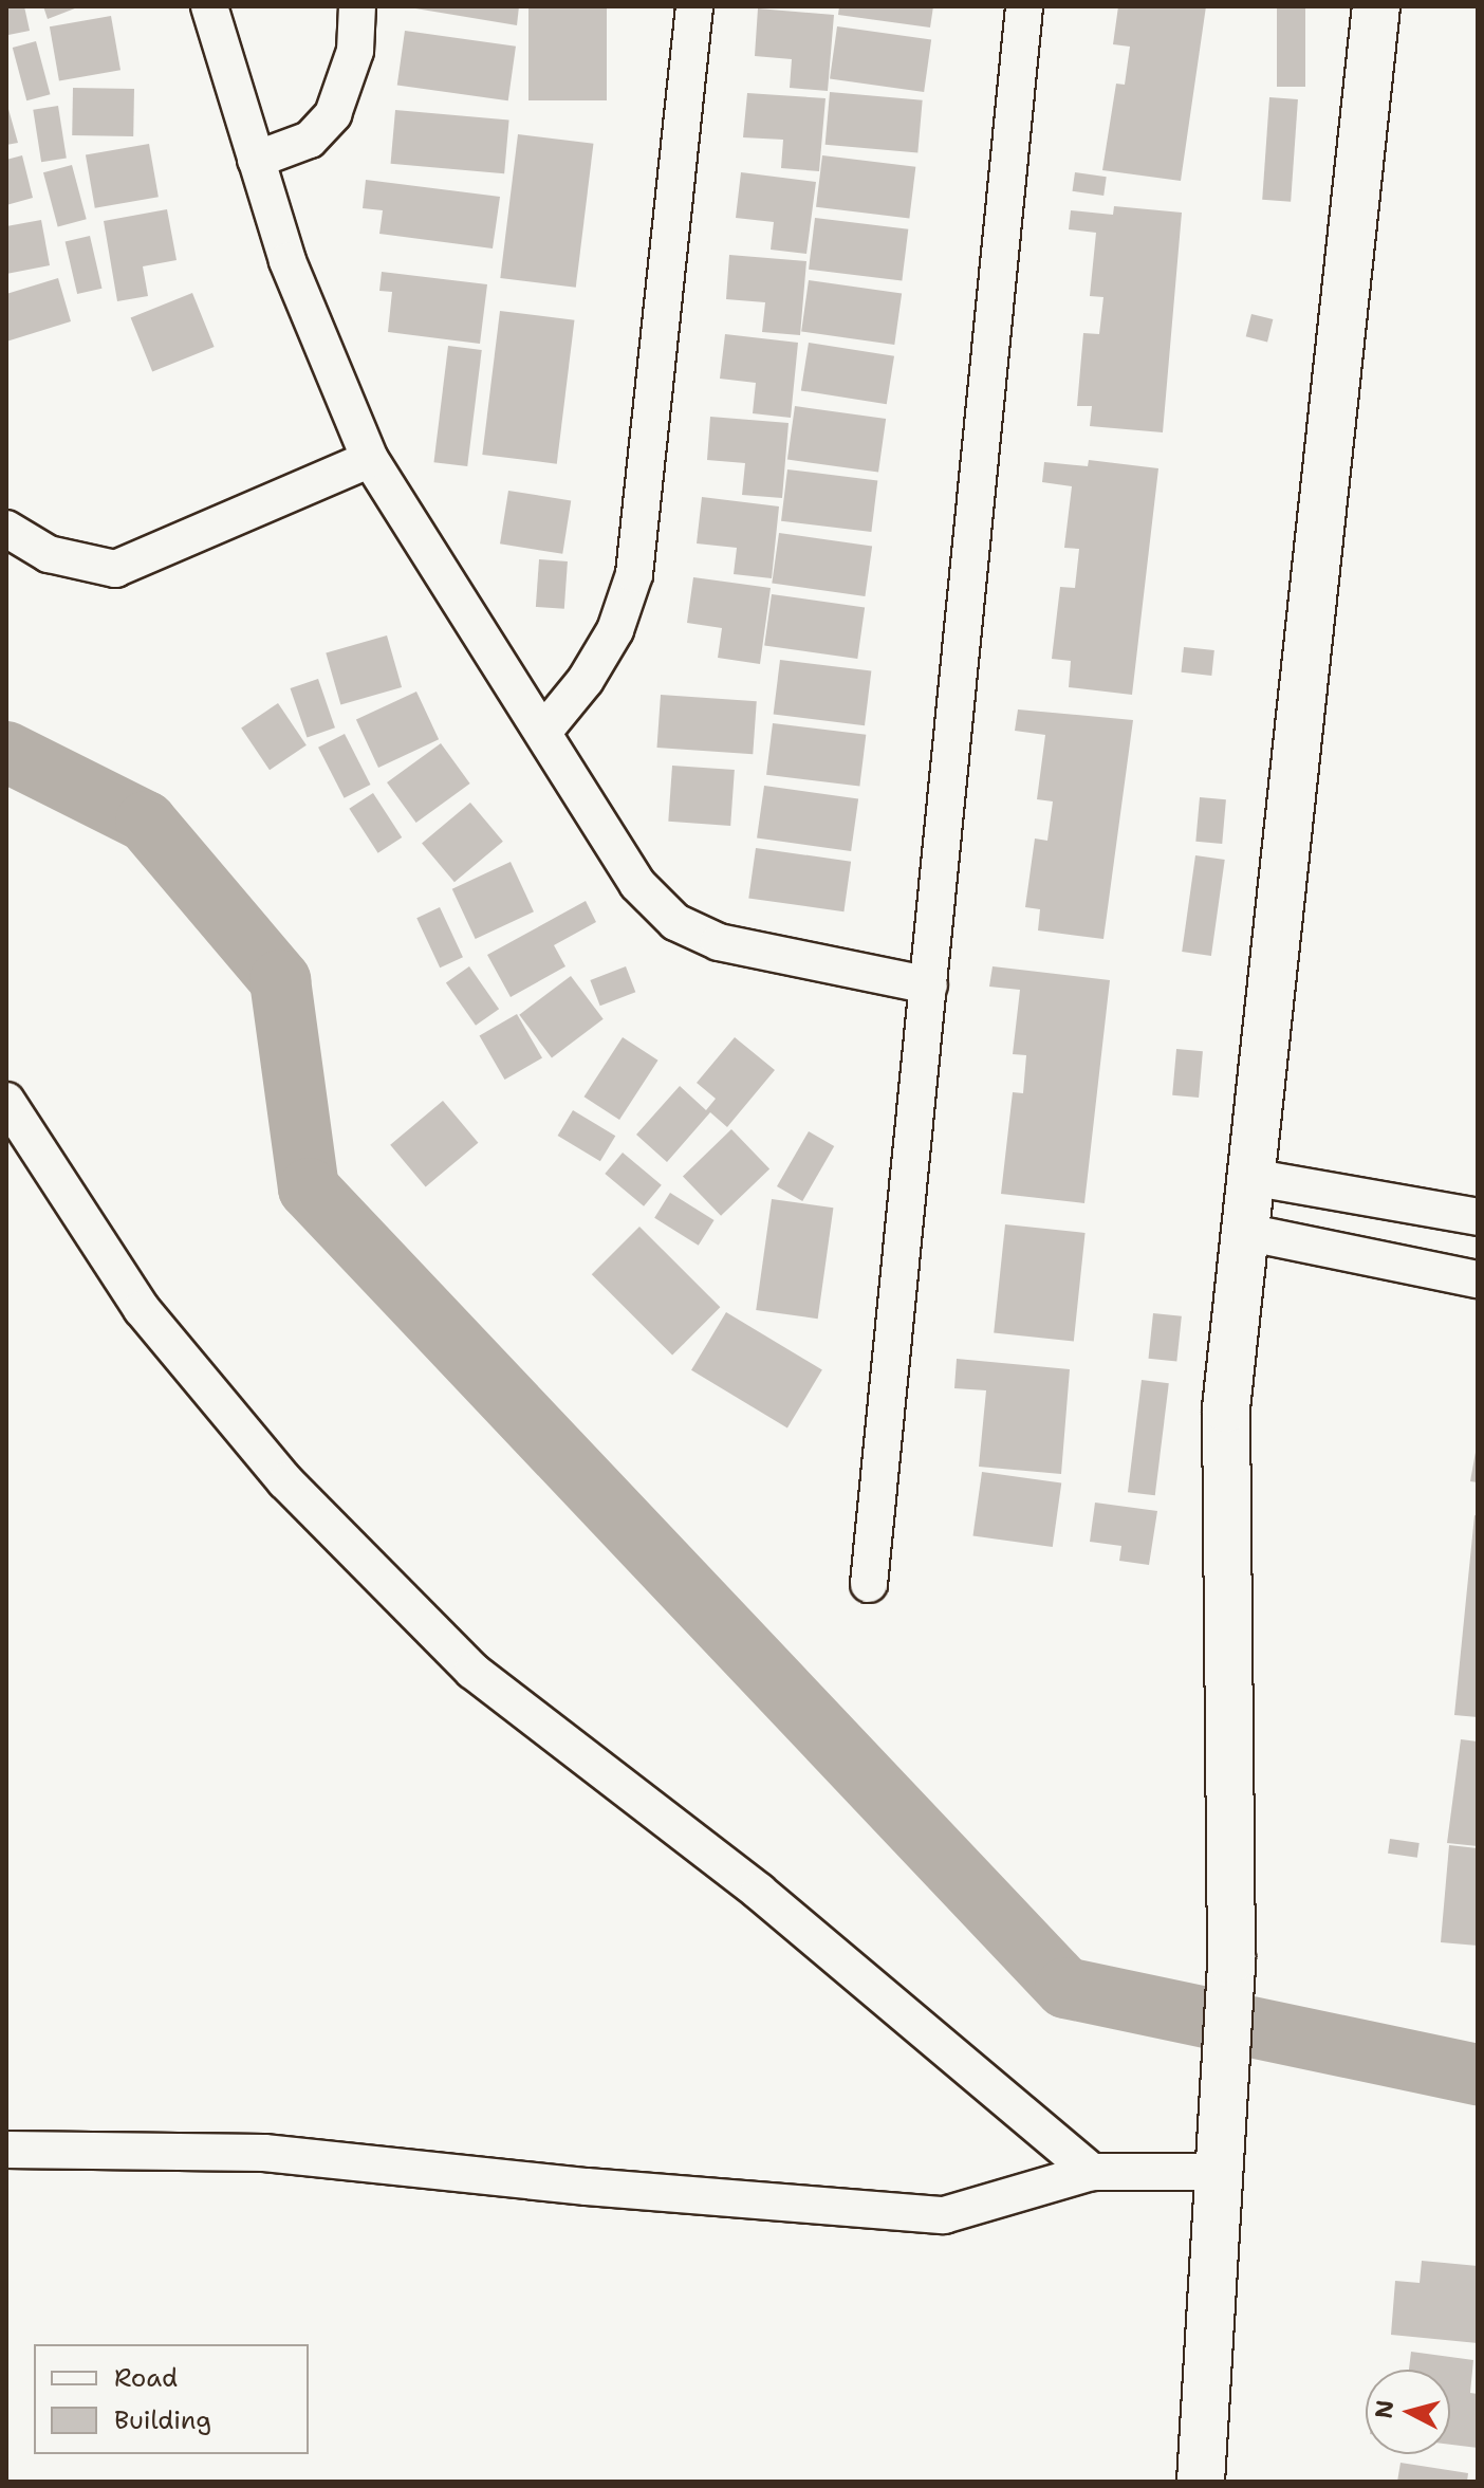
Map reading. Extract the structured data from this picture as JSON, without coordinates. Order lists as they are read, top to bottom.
{
  "legend": ["Road", "Building"],
  "north": "left"
}
